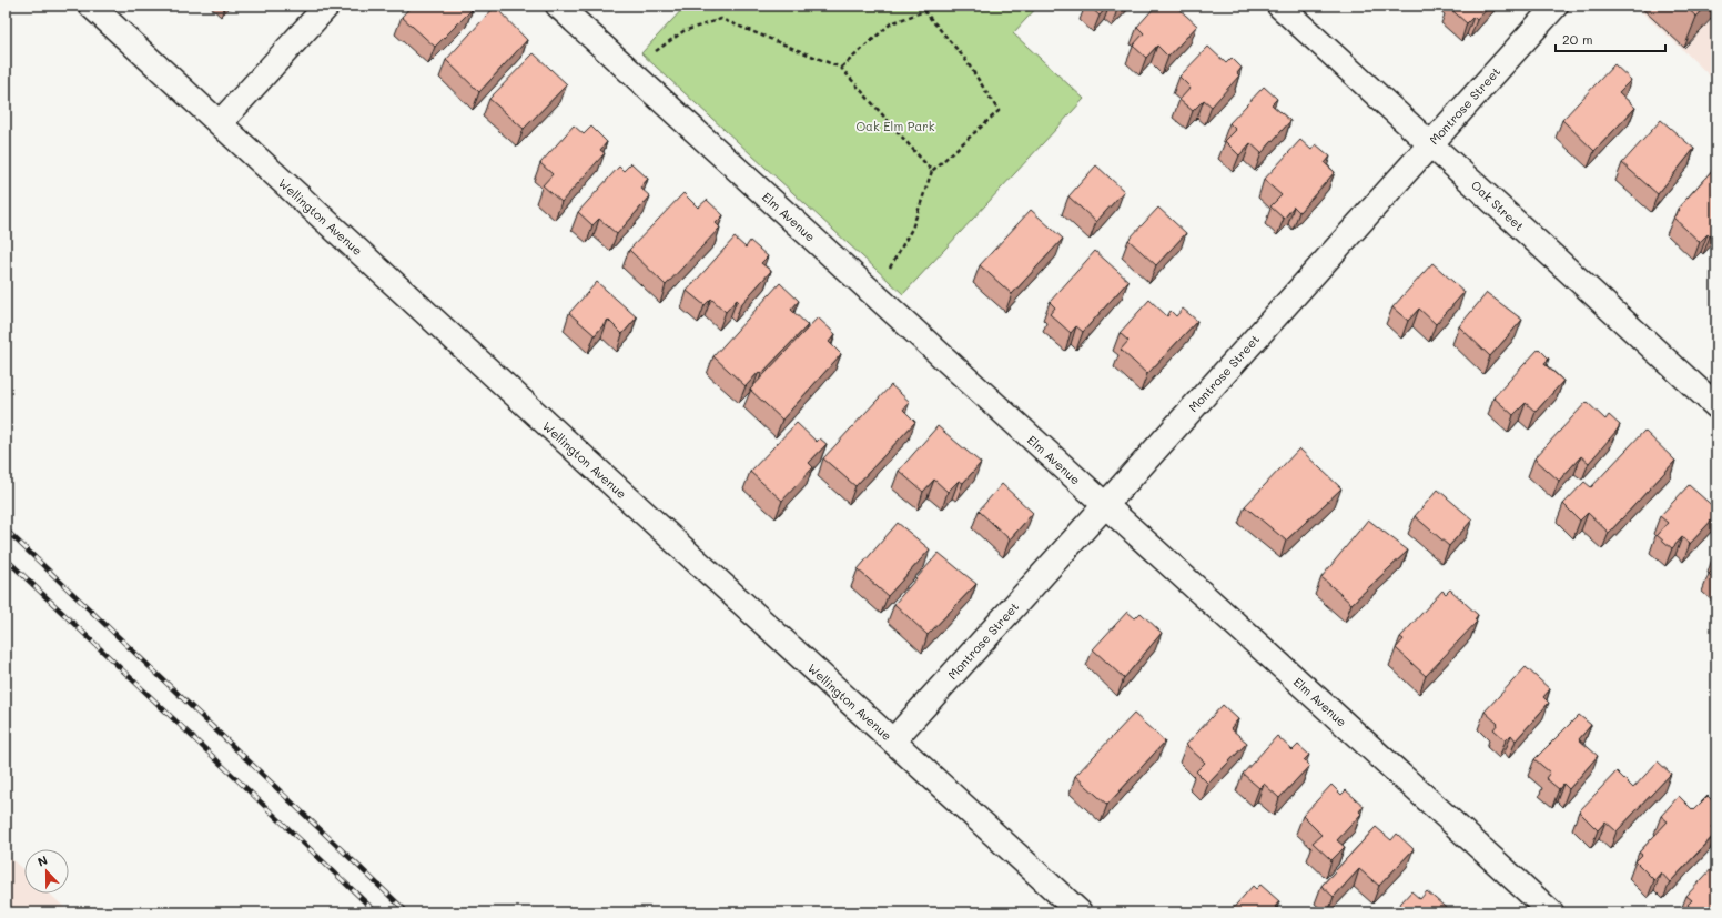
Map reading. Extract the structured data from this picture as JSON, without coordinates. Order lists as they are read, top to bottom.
{
  "streets": {
    "street": [
      "Montrose Street",
      "Oak Street",
      "Wellington Avenue",
      "Elm Avenue"
    ]
  },
  "crossings": [
    ["Montrose Street", "Oak Street"],
    ["Montrose Street", "Wellington Avenue"],
    ["Montrose Street", "Elm Avenue"]
  ],
  "parks": ["Oak Elm Park"],
  "scale_bar": "20 m",
  "north": "top"
}
